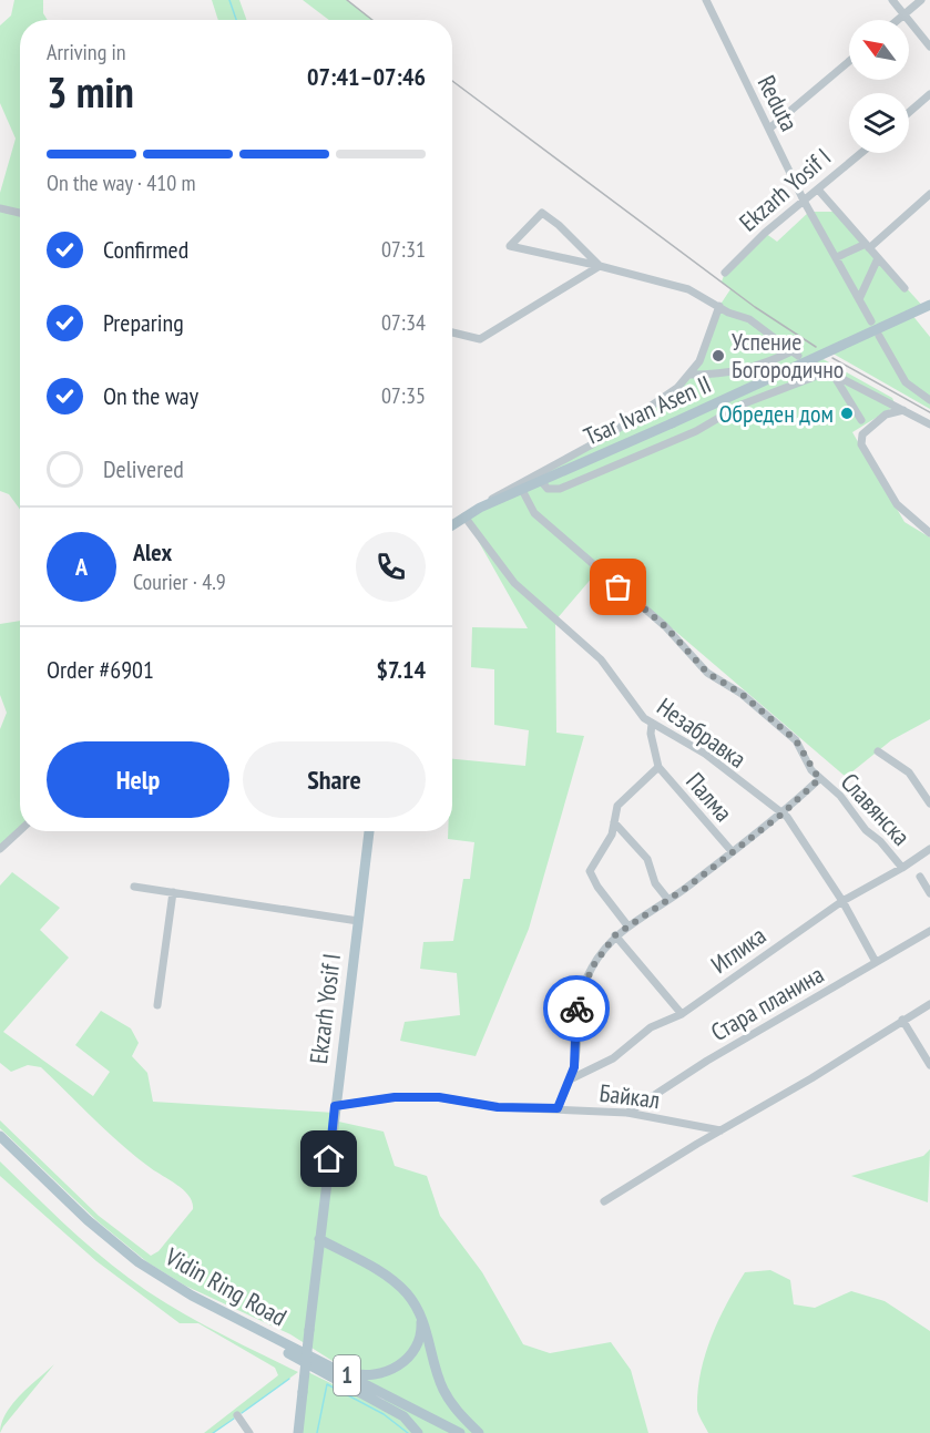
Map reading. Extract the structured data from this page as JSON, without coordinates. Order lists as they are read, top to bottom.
{
  "streets": {
    "main road": [
      "Ekzarh Yosif I",
      "Tsar Ivan Asen II",
      "Vidin Ring Road",
      "1"
    ],
    "street": [
      "Reduta",
      "Незабравка",
      "Палма",
      "Славянска",
      "Иглика",
      "Стара планина",
      "Байкал"
    ]
  },
  "crossings": [
    ["Reduta", "Ekzarh Yosif I"],
    ["Ekzarh Yosif I", "Байкал"],
    ["Tsar Ivan Asen II", "Славянска"],
    ["Незабравка", "Иглика"],
    ["Незабравка", "Стара планина"],
    ["Славянска", "Иглика"],
    ["Стара планина", "Байкал"]
  ],
  "places": ["Успение Богородично", "Обреден дом"],
  "north": "top left",
  "page": {
    "heading": ["3 min", "Arriving in", "07:41–07:46"],
    "panel": [
      "Alex",
      "Courier · 4.9",
      "Order #6901",
      "$7.14"
    ],
    "bar": "On the way · 410 m",
    "list": [
      ["Confirmed", "07:31"],
      ["Preparing", "07:34"],
      ["On the way", "07:35"],
      "Delivered"
    ],
    "round": "A",
    "buttons": ["Help", "Share"]
  }
}
